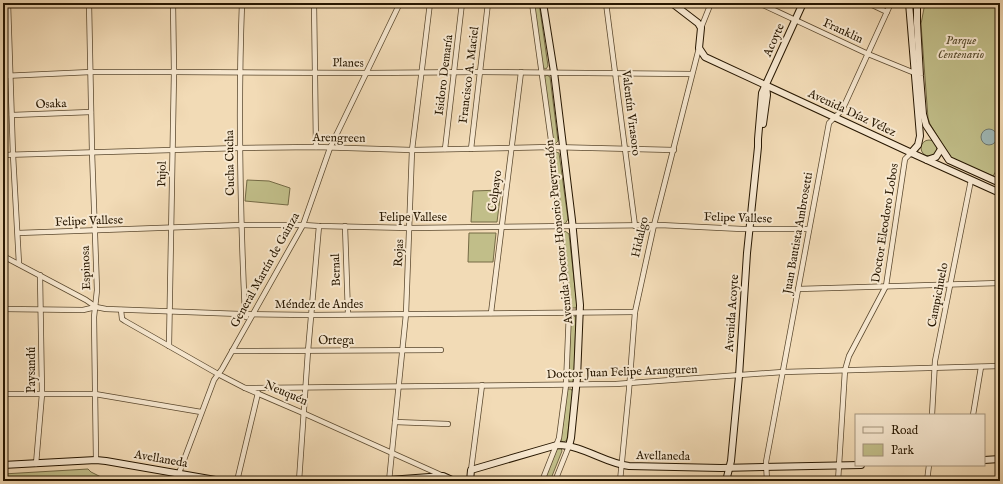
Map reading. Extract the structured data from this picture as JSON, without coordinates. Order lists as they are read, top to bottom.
{
  "streets": {
    "main road": [
      "Acoyte",
      "Avenida Díaz Vélez",
      "Avenida Doctor Honorio Pueyrredón",
      "Hidalgo",
      "Avenida Acoyte",
      "Neuquén",
      "Avellaneda"
    ],
    "street": [
      "Franklin",
      "Planes",
      "Isidoro Demaría",
      "Francisco A. Maciel",
      "Osaka",
      "Valentín Virasoro",
      "Arengreen",
      "Cucha Cucha",
      "Pujol",
      "Colpayo",
      "Felipe Vallese",
      "Doctor Eleodoro Lobos",
      "Juan Bautista Ambrosetti",
      "Rojas",
      "Espinosa",
      "General Martín de Gainza",
      "Bernal",
      "Campichuelo",
      "Méndez de Andes",
      "Ortega",
      "Paysandú",
      "Doctor Juan Felipe Aranguren"
    ]
  },
  "crossings": [
    ["Franklin", "Acoyte"],
    ["Franklin", "Juan Bautista Ambrosetti"],
    ["Acoyte", "Avenida Díaz Vélez"],
    ["Acoyte", "Avenida Acoyte"],
    ["Planes", "Isidoro Demaría"],
    ["Planes", "Francisco A. Maciel"],
    ["Planes", "Valentín Virasoro"],
    ["Planes", "Cucha Cucha"],
    ["Planes", "Pujol"],
    ["Planes", "Colpayo"],
    ["Planes", "Avenida Doctor Honorio Pueyrredón"],
    ["Planes", "Hidalgo"],
    ["Planes", "Rojas"],
    ["Planes", "Espinosa"],
    ["Planes", "General Martín de Gainza"],
    ["Isidoro Demaría", "Arengreen"],
    ["Francisco A. Maciel", "Arengreen"],
    ["Osaka", "Espinosa"],
    ["Valentín Virasoro", "Arengreen"],
    ["Valentín Virasoro", "Felipe Vallese"],
    ["Avenida Díaz Vélez", "Doctor Eleodoro Lobos"],
    ["Avenida Díaz Vélez", "Juan Bautista Ambrosetti"],
    ["Avenida Díaz Vélez", "Hidalgo"],
    ["Avenida Díaz Vélez", "Campichuelo"],
    ["Avenida Díaz Vélez", "Avenida Acoyte"],
    ["Arengreen", "Cucha Cucha"],
    ["Arengreen", "Pujol"],
    ["Arengreen", "Colpayo"],
    ["Arengreen", "Avenida Doctor Honorio Pueyrredón"],
    ["Arengreen", "Hidalgo"],
    ["Arengreen", "Rojas"],
    ["Arengreen", "Espinosa"],
    ["Arengreen", "General Martín de Gainza"],
    ["Cucha Cucha", "Felipe Vallese"],
    ["Cucha Cucha", "General Martín de Gainza"],
    ["Cucha Cucha", "Méndez de Andes"],
    ["Pujol", "Felipe Vallese"],
    ["Pujol", "Méndez de Andes"],
    ["Pujol", "Neuquén"],
    ["Colpayo", "Felipe Vallese"],
    ["Colpayo", "Méndez de Andes"],
    ["Felipe Vallese", "Avenida Doctor Honorio Pueyrredón"],
    ["Felipe Vallese", "Juan Bautista Ambrosetti"],
    ["Felipe Vallese", "Hidalgo"],
    ["Felipe Vallese", "Rojas"],
    ["Felipe Vallese", "Espinosa"],
    ["Felipe Vallese", "General Martín de Gainza"],
    ["Felipe Vallese", "Bernal"],
    ["Felipe Vallese", "Avenida Acoyte"],
    ["Doctor Eleodoro Lobos", "Doctor Juan Felipe Aranguren"],
    ["Doctor Eleodoro Lobos", "Avellaneda"],
    ["Avenida Doctor Honorio Pueyrredón", "Méndez de Andes"],
    ["Avenida Doctor Honorio Pueyrredón", "Doctor Juan Felipe Aranguren"],
    ["Avenida Doctor Honorio Pueyrredón", "Avellaneda"],
    ["Juan Bautista Ambrosetti", "Doctor Juan Felipe Aranguren"],
    ["Juan Bautista Ambrosetti", "Avellaneda"],
    ["Hidalgo", "Méndez de Andes"],
    ["Hidalgo", "Doctor Juan Felipe Aranguren"],
    ["Hidalgo", "Avellaneda"],
    ["Rojas", "Méndez de Andes"],
    ["Rojas", "Ortega"],
    ["Rojas", "Doctor Juan Felipe Aranguren"],
    ["Rojas", "Neuquén"],
    ["Espinosa", "Méndez de Andes"],
    ["Espinosa", "Avellaneda"],
    ["General Martín de Gainza", "Méndez de Andes"],
    ["General Martín de Gainza", "Ortega"],
    ["General Martín de Gainza", "Neuquén"],
    ["General Martín de Gainza", "Avellaneda"],
    ["Bernal", "Méndez de Andes"],
    ["Campichuelo", "Doctor Juan Felipe Aranguren"],
    ["Méndez de Andes", "Paysandú"],
    ["Méndez de Andes", "Neuquén"],
    ["Avenida Acoyte", "Doctor Juan Felipe Aranguren"],
    ["Avenida Acoyte", "Avellaneda"],
    ["Paysandú", "Avellaneda"],
    ["Doctor Juan Felipe Aranguren", "Neuquén"]
  ],
  "parks": ["Parque Centenario"],
  "legend": ["Road", "Park"]
}
